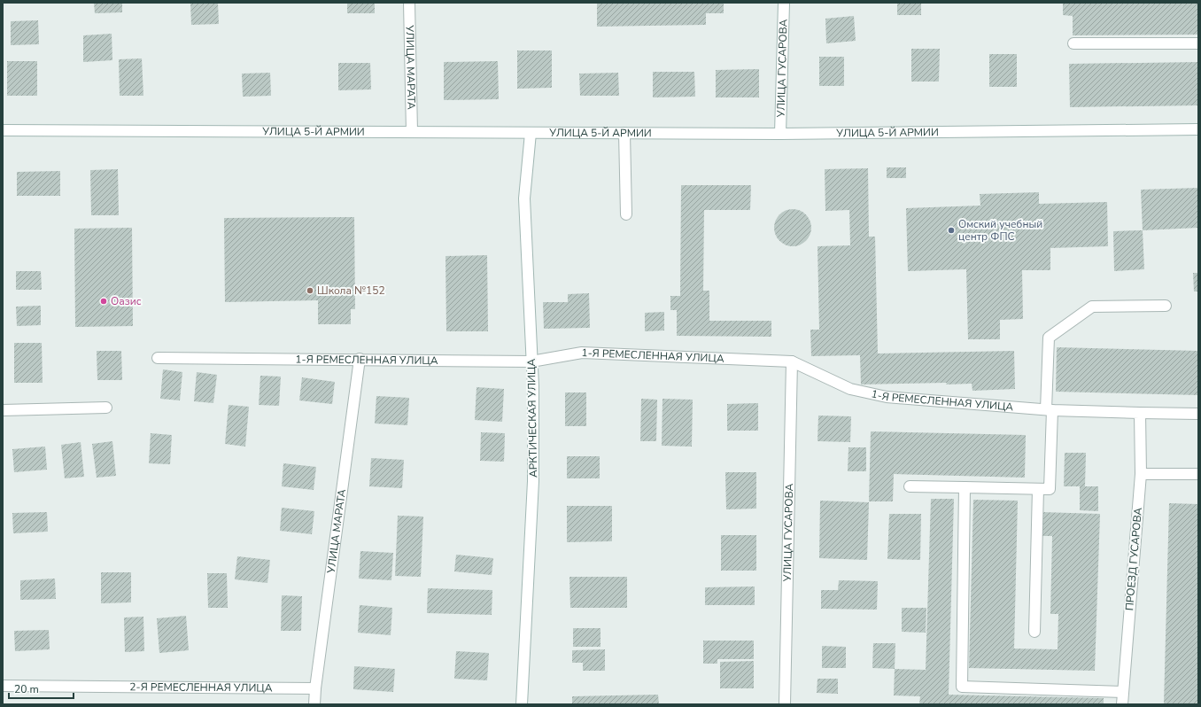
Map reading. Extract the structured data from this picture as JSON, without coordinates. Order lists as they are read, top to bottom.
{
  "streets": {
    "street": [
      "УЛИЦА МАРАТА",
      "УЛИЦА ГУСАРОВА",
      "УЛИЦА 5-Й АРМИИ",
      "1-Я РЕМЕСЛЕННАЯ УЛИЦА",
      "АРКТИЧЕСКАЯ УЛИЦА",
      "ПРОЕЗД ГУСАРОВА",
      "2-Я РЕМЕСЛЕННАЯ УЛИЦА"
    ]
  },
  "crossings": [
    ["УЛИЦА МАРАТА", "УЛИЦА 5-Й АРМИИ"],
    ["УЛИЦА МАРАТА", "1-Я РЕМЕСЛЕННАЯ УЛИЦА"],
    ["УЛИЦА МАРАТА", "2-Я РЕМЕСЛЕННАЯ УЛИЦА"],
    ["УЛИЦА ГУСАРОВА", "УЛИЦА 5-Й АРМИИ"],
    ["УЛИЦА ГУСАРОВА", "1-Я РЕМЕСЛЕННАЯ УЛИЦА"],
    ["УЛИЦА 5-Й АРМИИ", "АРКТИЧЕСКАЯ УЛИЦА"],
    ["1-Я РЕМЕСЛЕННАЯ УЛИЦА", "АРКТИЧЕСКАЯ УЛИЦА"],
    ["1-Я РЕМЕСЛЕННАЯ УЛИЦА", "ПРОЕЗД ГУСАРОВА"]
  ],
  "places": ["Омский учебный центр ФПС", "Школа №152", "Оазис"],
  "scale_bar": "20 m"
}
